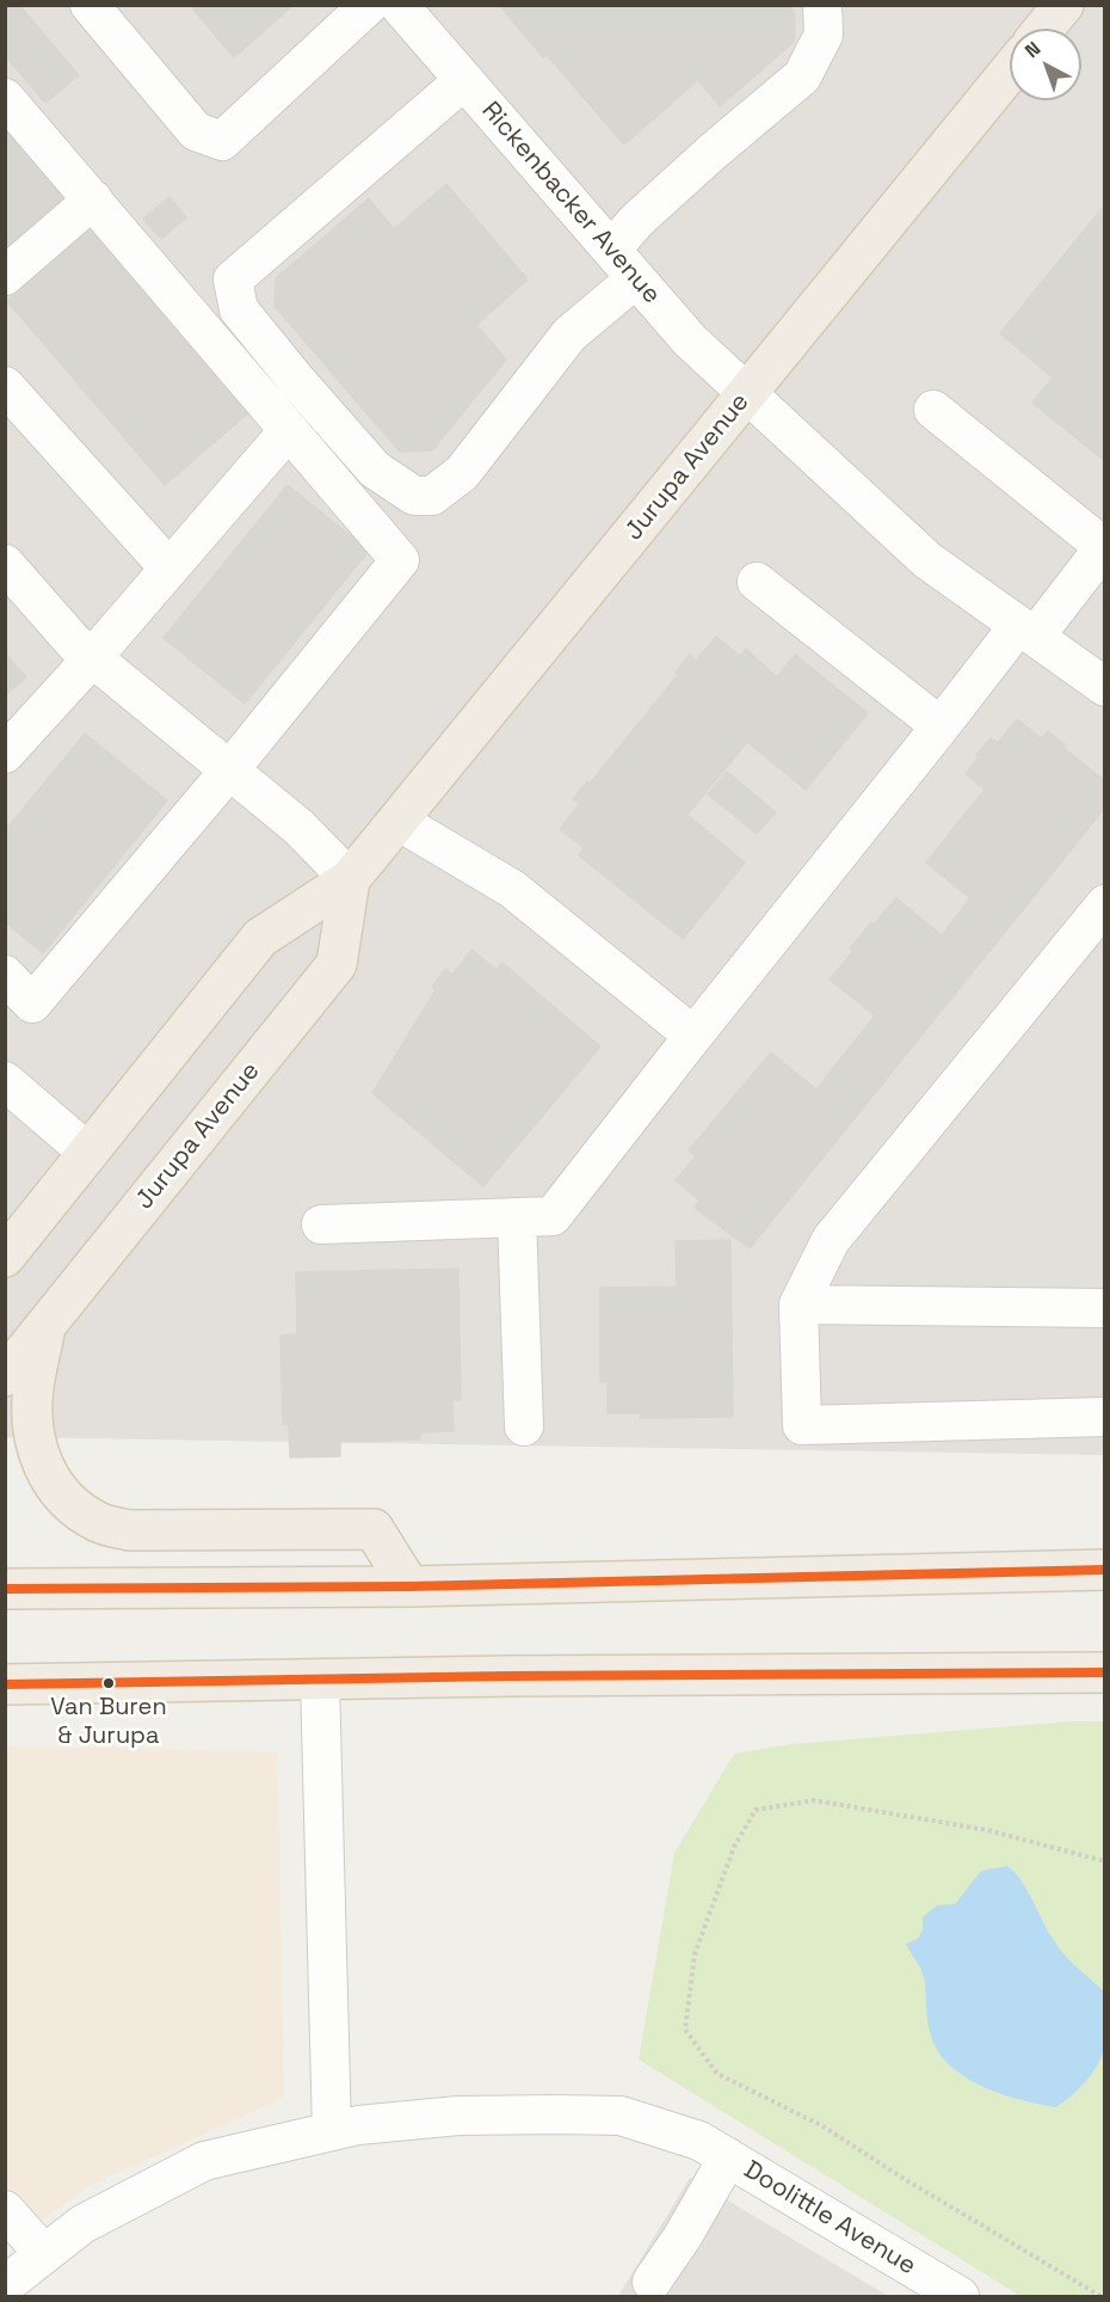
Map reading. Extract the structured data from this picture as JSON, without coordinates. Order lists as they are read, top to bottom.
{
  "streets": {
    "main road": ["Jurupa Avenue"],
    "street": ["Rickenbacker Avenue", "Doolittle Avenue"]
  },
  "crossings": [
    ["Rickenbacker Avenue", "Jurupa Avenue"]
  ],
  "places": ["Van Buren & Jurupa"],
  "north": "top left"
}
